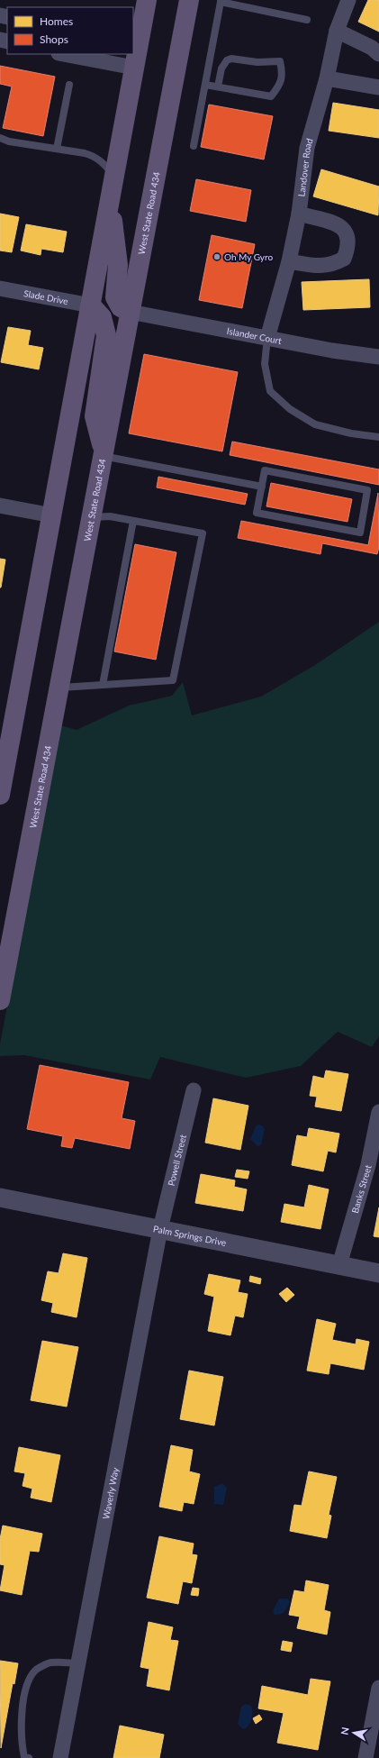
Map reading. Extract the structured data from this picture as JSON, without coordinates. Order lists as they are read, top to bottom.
{
  "streets": {
    "main road": ["West State Road 434"],
    "street": [
      "Landover Road",
      "Slade Drive",
      "Islander Court",
      "Powell Street",
      "Banks Street",
      "Palm Springs Drive",
      "Waverly Way"
    ]
  },
  "crossings": [
    ["Landover Road", "Islander Court"],
    ["West State Road 434", "Islander Court"],
    ["Powell Street", "Palm Springs Drive"],
    ["Powell Street", "Waverly Way"],
    ["Banks Street", "Palm Springs Drive"],
    ["Palm Springs Drive", "Waverly Way"]
  ],
  "places": ["Oh My Gyro"],
  "legend": ["Homes", "Shops"],
  "north": "left"
}
